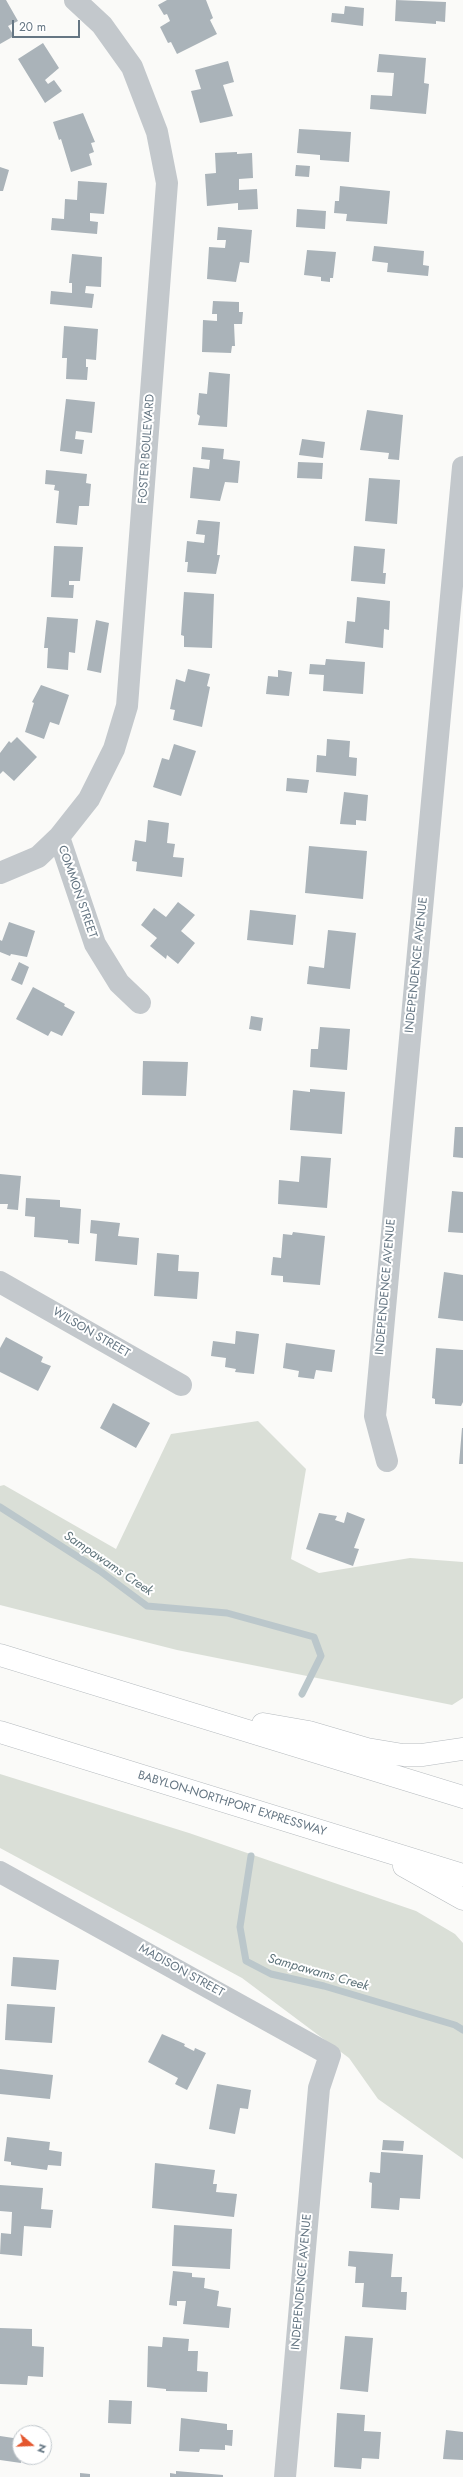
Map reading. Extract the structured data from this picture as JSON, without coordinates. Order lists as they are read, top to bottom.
{
  "streets": {
    "main road": ["BABYLON-NORTHPORT EXPRESSWAY"],
    "street": [
      "FOSTER BOULEVARD",
      "COMMON STREET",
      "INDEPENDENCE AVENUE",
      "WILSON STREET",
      "MADISON STREET"
    ]
  },
  "crossings": [
    ["FOSTER BOULEVARD", "COMMON STREET"],
    ["INDEPENDENCE AVENUE", "MADISON STREET"]
  ],
  "water": ["Sampawams Creek"],
  "scale_bar": "20 m",
  "north": "right"
}
